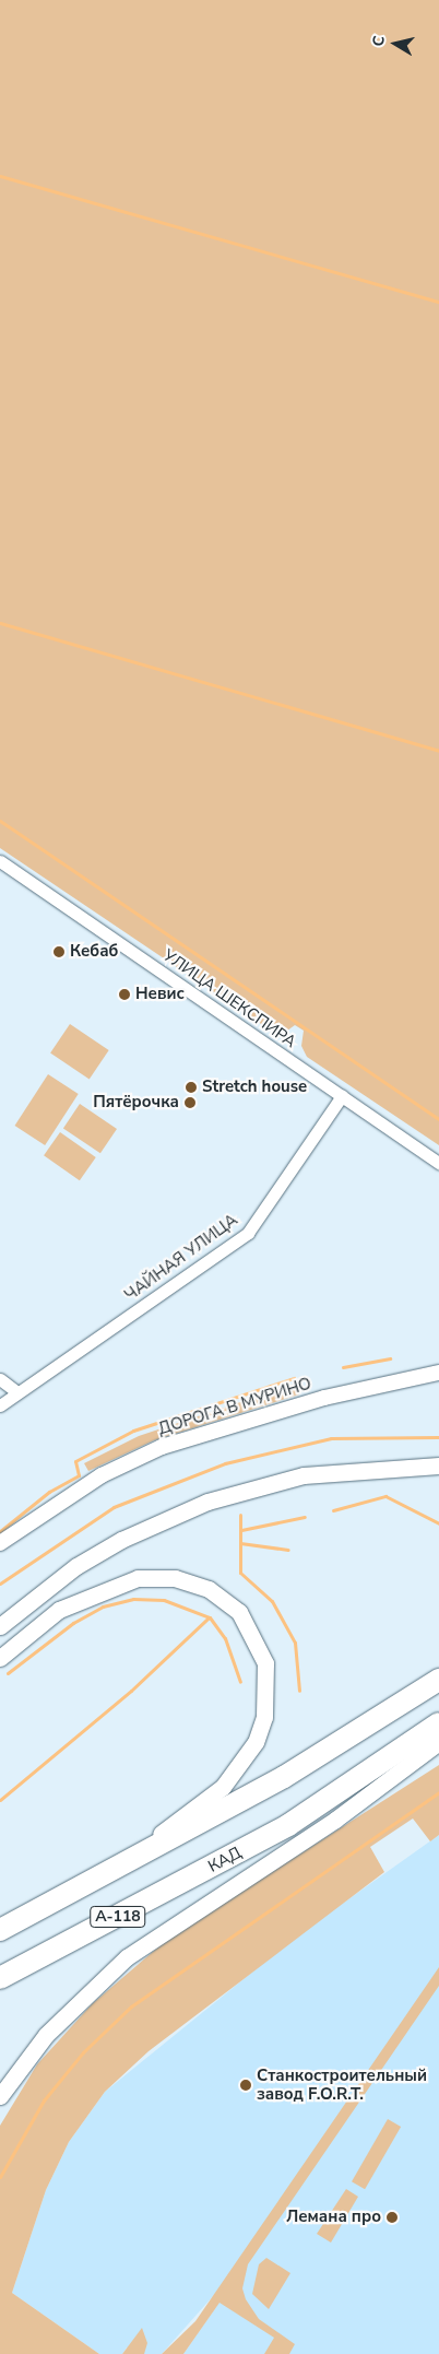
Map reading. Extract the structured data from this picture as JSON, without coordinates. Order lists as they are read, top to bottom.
{
  "streets": {
    "highway": ["КАД", "А-118"],
    "street": ["УЛИЦА ШЕКСПИРА", "ЧАЙНАЯ УЛИЦА", "ДОРОГА В МУРИНО"]
  },
  "crossings": [
    ["УЛИЦА ШЕКСПИРА", "ЧАЙНАЯ УЛИЦА"]
  ],
  "places": [
    "Кебаб",
    "Невис",
    "Stretch house",
    "Пятёрочка",
    "Станкостроительный завод F.O.R.T.",
    "Лемана про"
  ],
  "north": "left"
}
